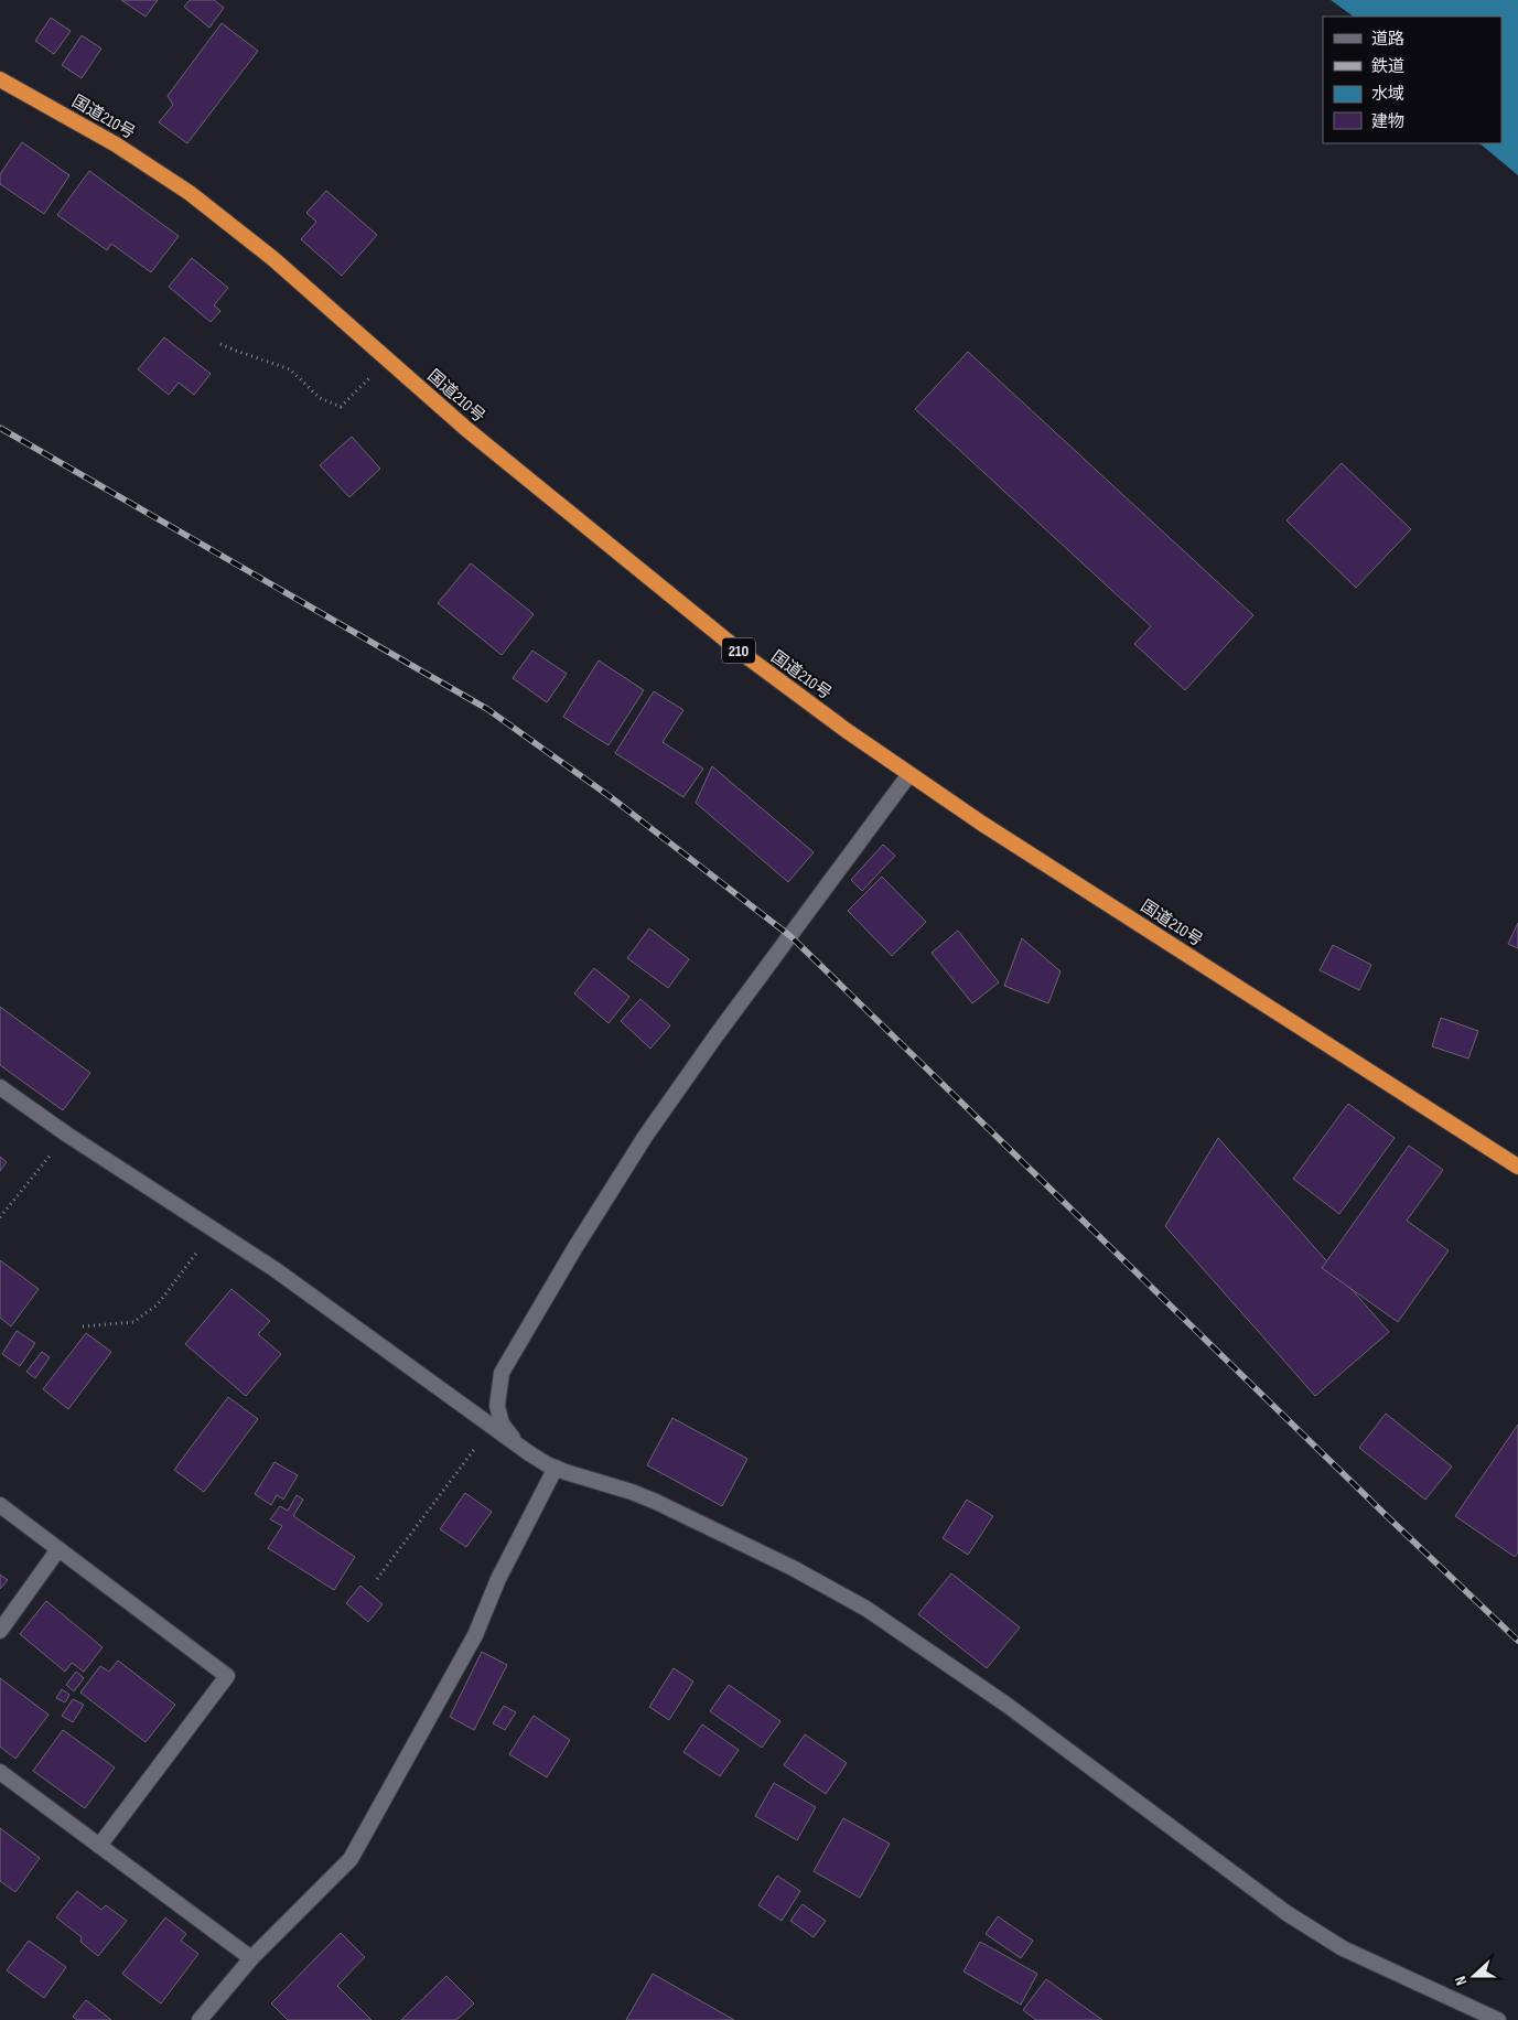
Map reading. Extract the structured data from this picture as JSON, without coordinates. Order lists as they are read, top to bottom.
{
  "streets": {
    "highway": ["国道210号", "210"]
  },
  "legend": [
    "道路",
    "鉄道",
    "水域",
    "建物"
  ],
  "north": "left"
}
